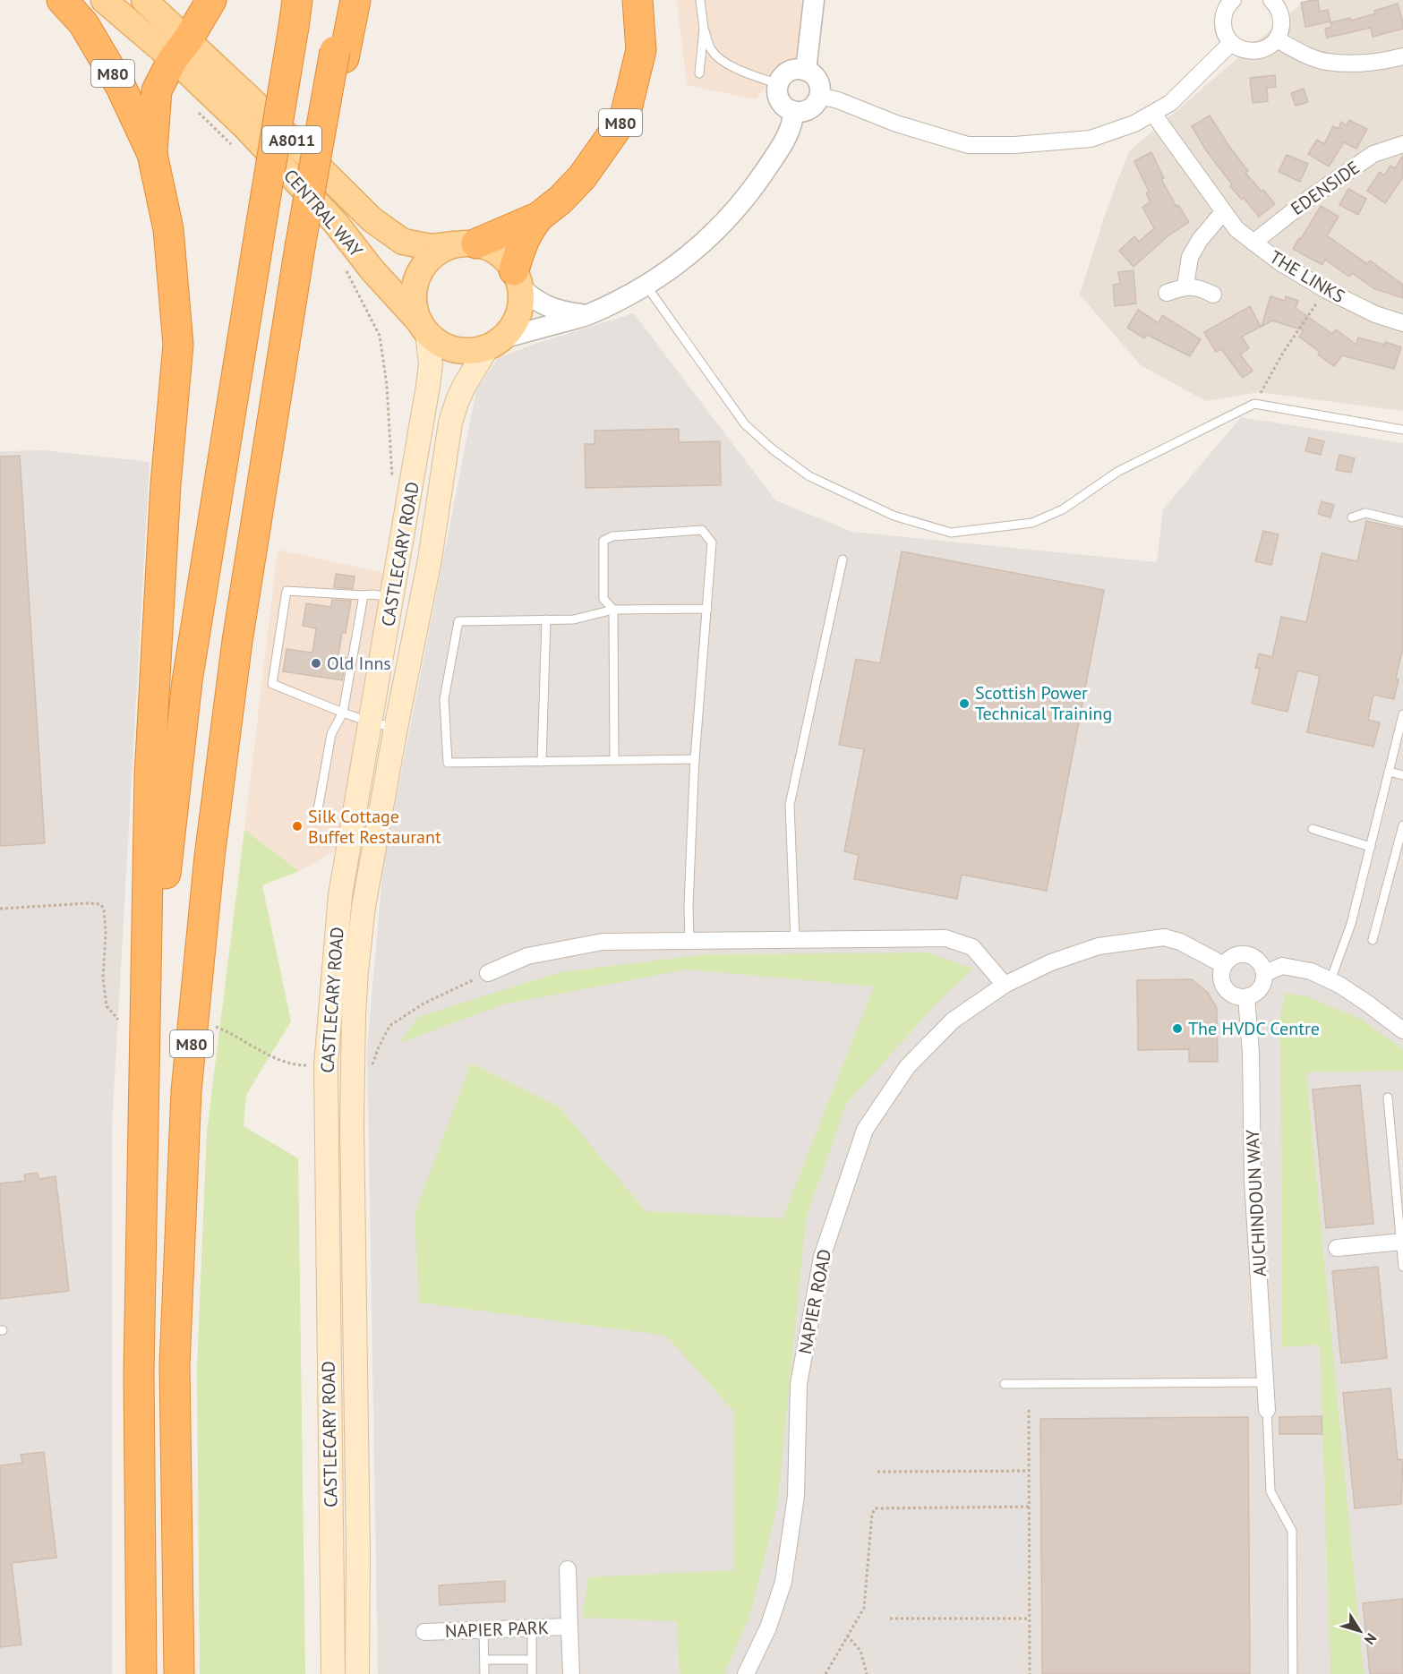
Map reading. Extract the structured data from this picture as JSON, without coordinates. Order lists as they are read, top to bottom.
{
  "streets": {
    "highway": ["M80"],
    "main road": ["A8011", "CENTRAL WAY", "CASTLECARY ROAD"],
    "street": [
      "EDENSIDE",
      "THE LINKS",
      "AUCHINDOUN WAY",
      "NAPIER ROAD",
      "NAPIER PARK"
    ]
  },
  "crossings": [
    ["M80", "A8011"],
    ["M80", "CENTRAL WAY"],
    ["M80", "CASTLECARY ROAD"],
    ["A8011", "CENTRAL WAY"],
    ["A8011", "CASTLECARY ROAD"],
    ["EDENSIDE", "THE LINKS"],
    ["CENTRAL WAY", "CASTLECARY ROAD"],
    ["AUCHINDOUN WAY", "NAPIER ROAD"]
  ],
  "places": [
    "Old Inns",
    "Scottish Power Technical Training",
    "Silk Cottage Buffet Restaurant",
    "The HVDC Centre"
  ],
  "north": "bottom right"
}
